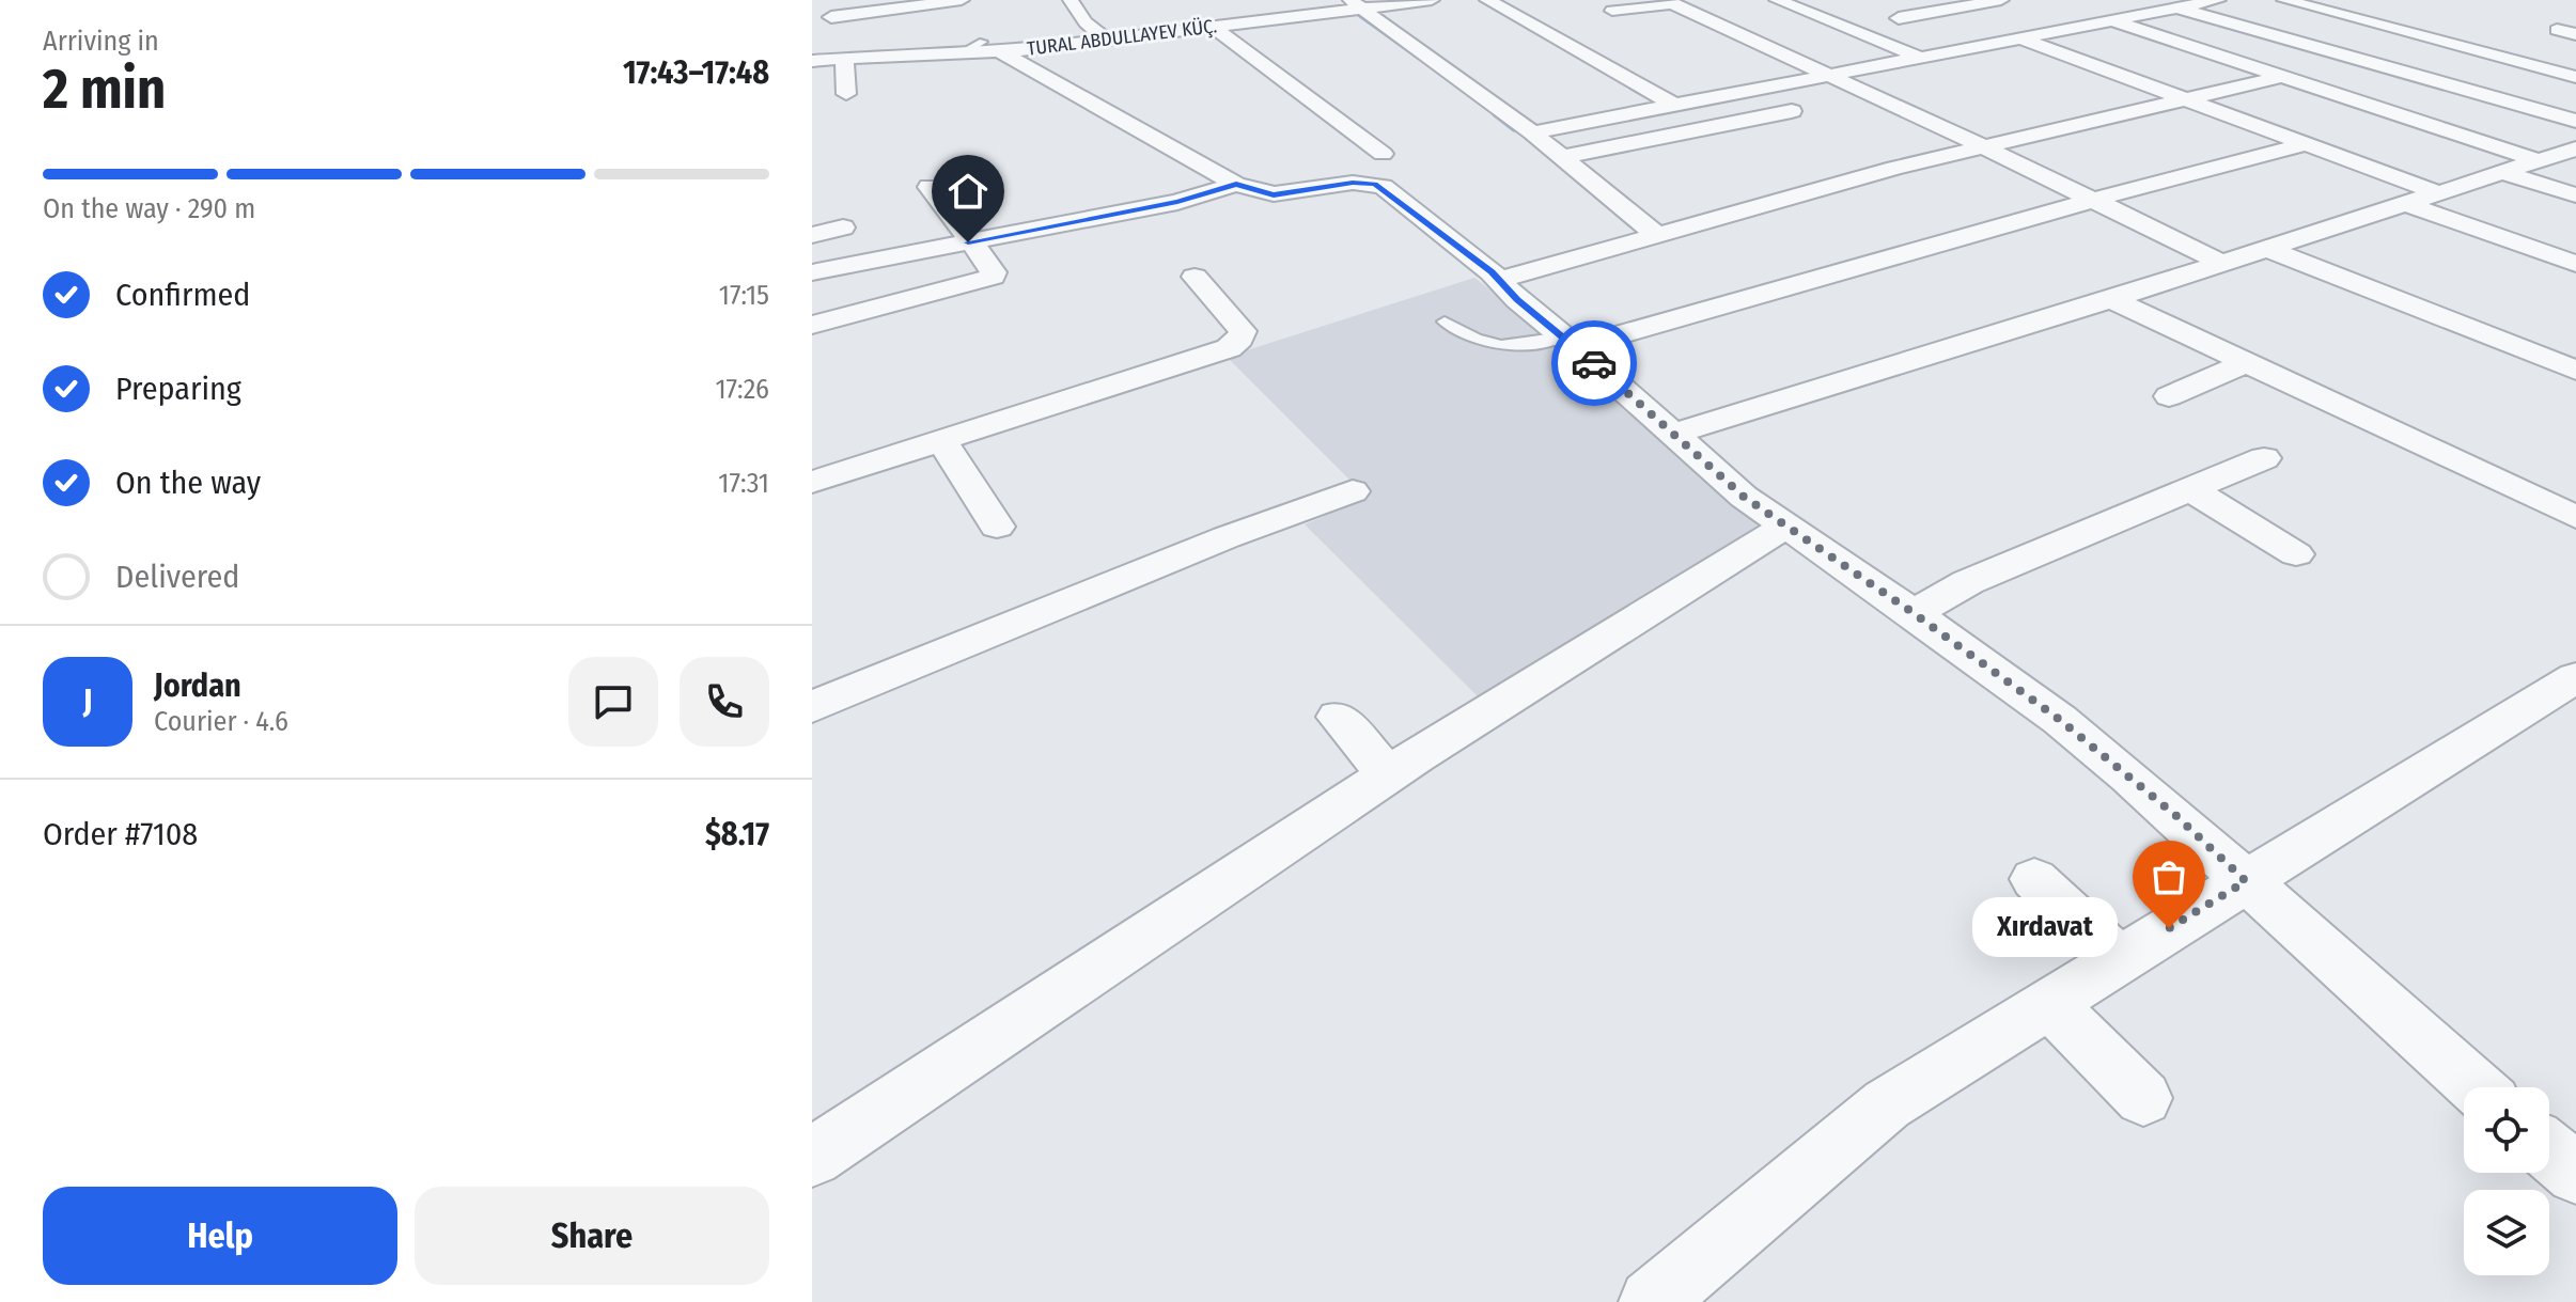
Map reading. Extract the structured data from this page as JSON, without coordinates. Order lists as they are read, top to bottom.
{
  "streets": {
    "street": ["TURAL ABDULLAYEV KÜÇ."]
  },
  "places": ["Xırdavat"],
  "page": {
    "heading": ["2 min", "Arriving in", "17:43–17:48"],
    "panel": [
      "Jordan",
      "Courier · 4.6",
      "Order #7108",
      "$8.17"
    ],
    "bar": "On the way · 290 m",
    "list": [
      ["Confirmed", "17:15"],
      ["Preparing", "17:26"],
      ["On the way", "17:31"],
      "Delivered"
    ],
    "round": "J",
    "bubble": "Xırdavat",
    "buttons": ["Help", "Share"]
  }
}
